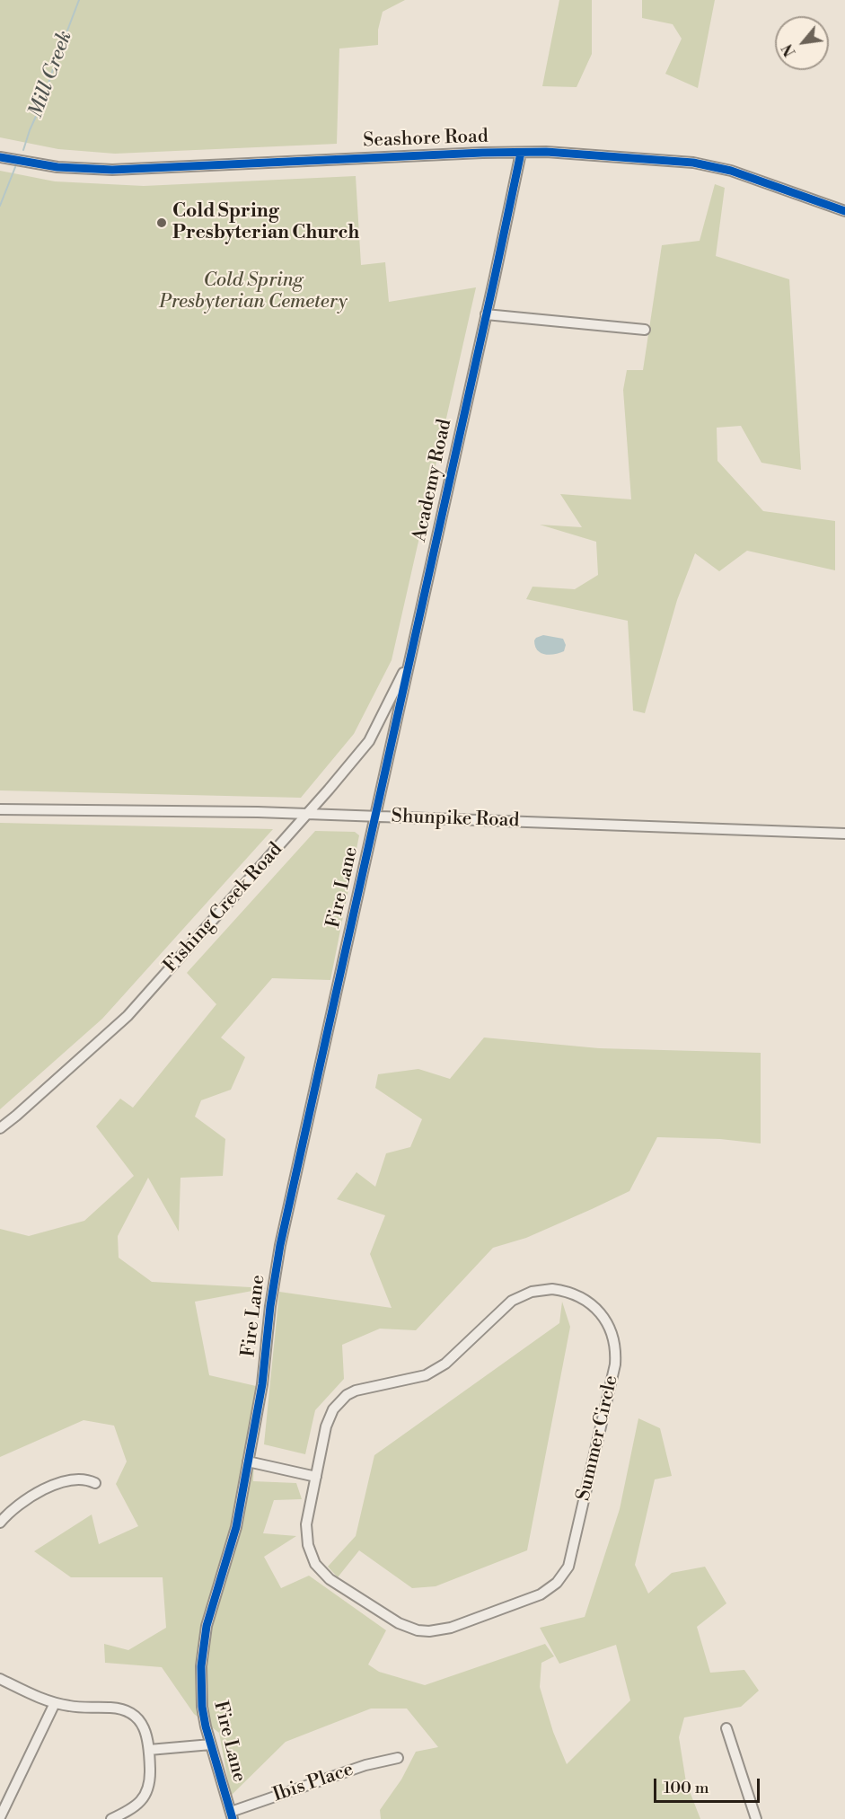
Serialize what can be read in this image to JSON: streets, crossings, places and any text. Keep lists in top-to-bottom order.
{
  "streets": {
    "street": [
      "Seashore Road",
      "Academy Road",
      "Shunpike Road",
      "Fire Lane",
      "Fishing Creek Road",
      "Summer Circle",
      "Ibis Place"
    ]
  },
  "crossings": [
    ["Seashore Road", "Academy Road"],
    ["Academy Road", "Shunpike Road"],
    ["Academy Road", "Fire Lane"],
    ["Academy Road", "Fishing Creek Road"],
    ["Shunpike Road", "Fire Lane"],
    ["Shunpike Road", "Fishing Creek Road"],
    ["Fire Lane", "Ibis Place"]
  ],
  "water": ["Mill Creek"],
  "parks": ["Cold Spring Presbyterian Cemetery"],
  "places": ["Cold Spring Presbyterian Church"],
  "scale_bar": "100 m",
  "north": "bottom left"
}
